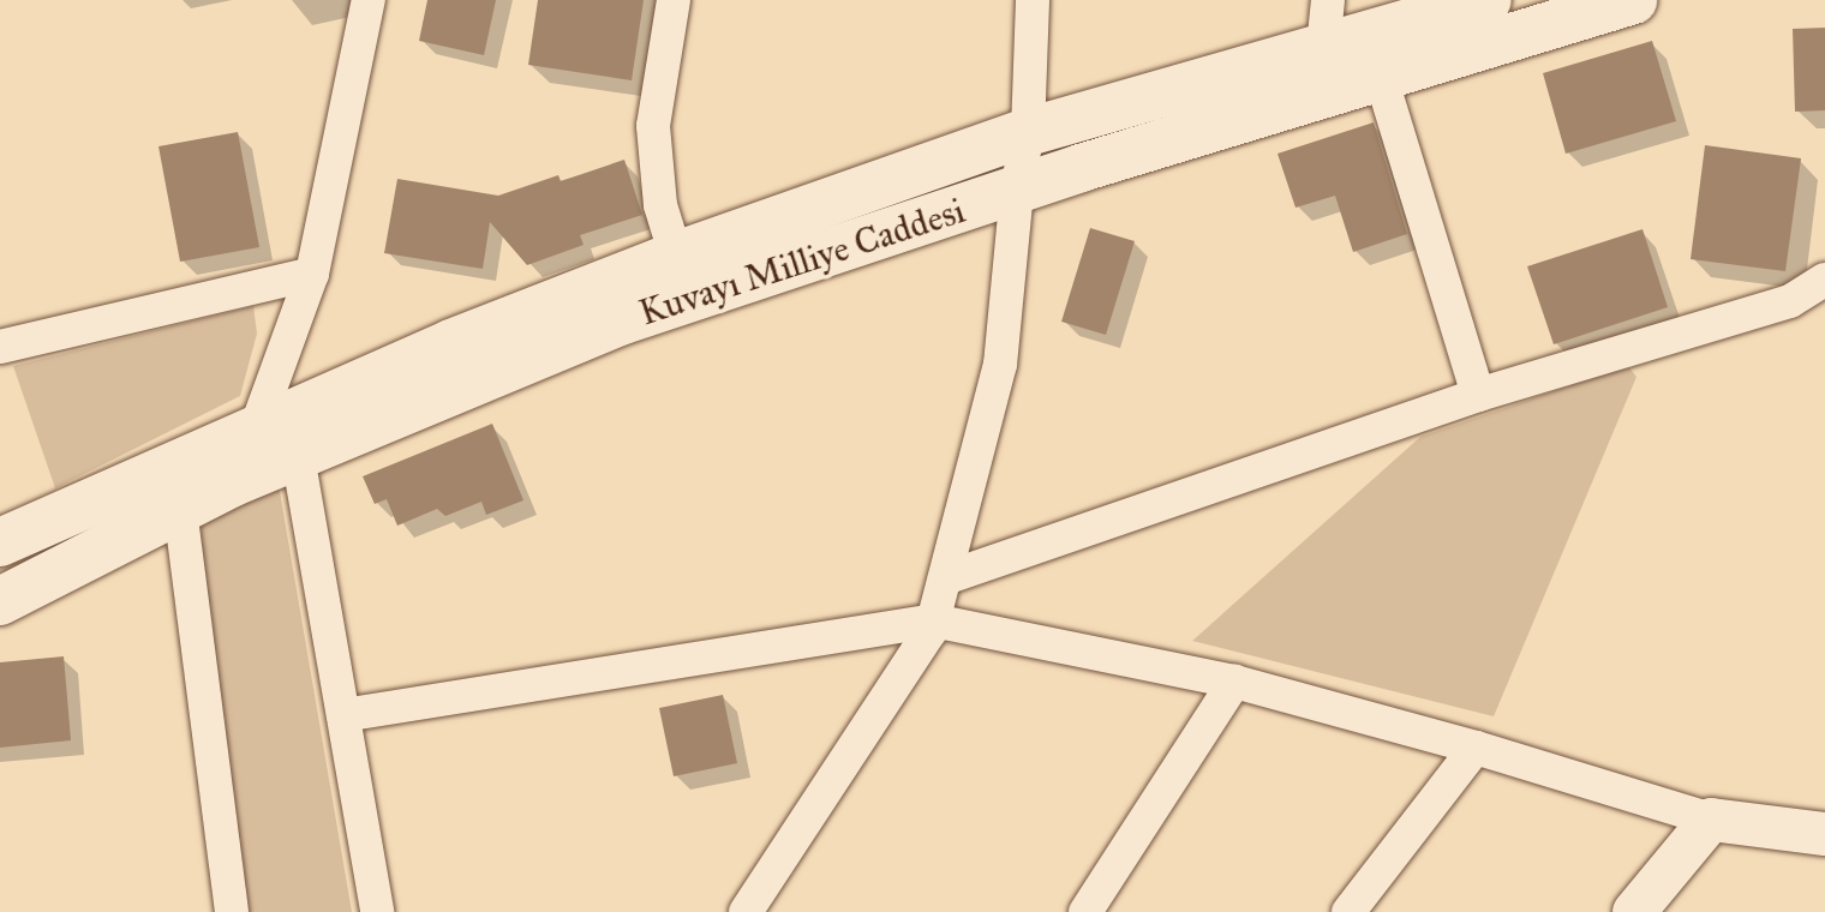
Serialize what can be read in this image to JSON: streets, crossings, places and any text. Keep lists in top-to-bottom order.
{
  "streets": {
    "main road": ["Kuvayı Milliye Caddesi"]
  }
}
